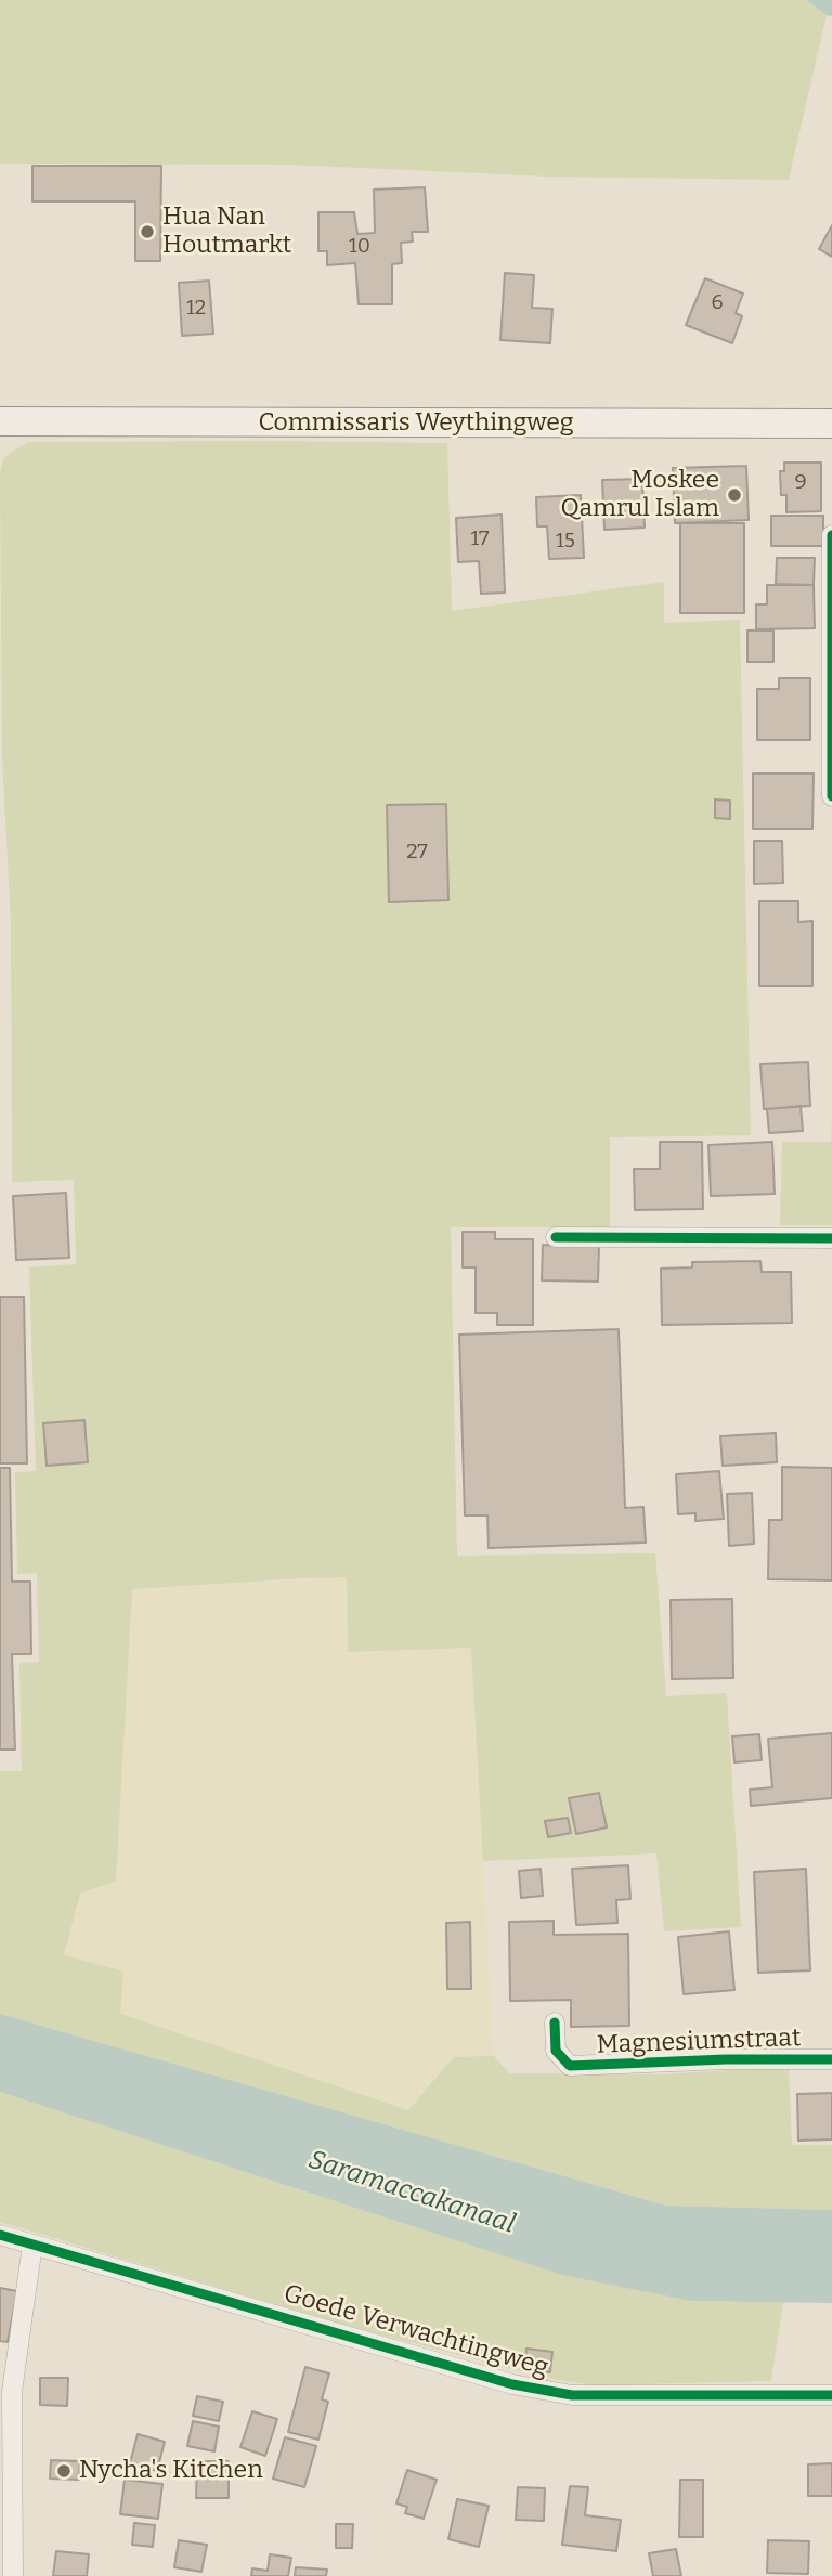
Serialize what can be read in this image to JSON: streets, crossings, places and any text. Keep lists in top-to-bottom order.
{
  "streets": {
    "main road": ["Commissaris Weythingweg"],
    "street": ["Magnesiumstraat", "Goede Verwachtingweg"]
  },
  "water": ["Saramaccakanaal"],
  "places": ["Hua Nan Houtmarkt", "Moskee Qamrul Islam", "Nycha's Kitchen"],
  "house_numbers": [
    "10",
    "6",
    "12",
    "9",
    "17",
    "15",
    "27"
  ]
}
